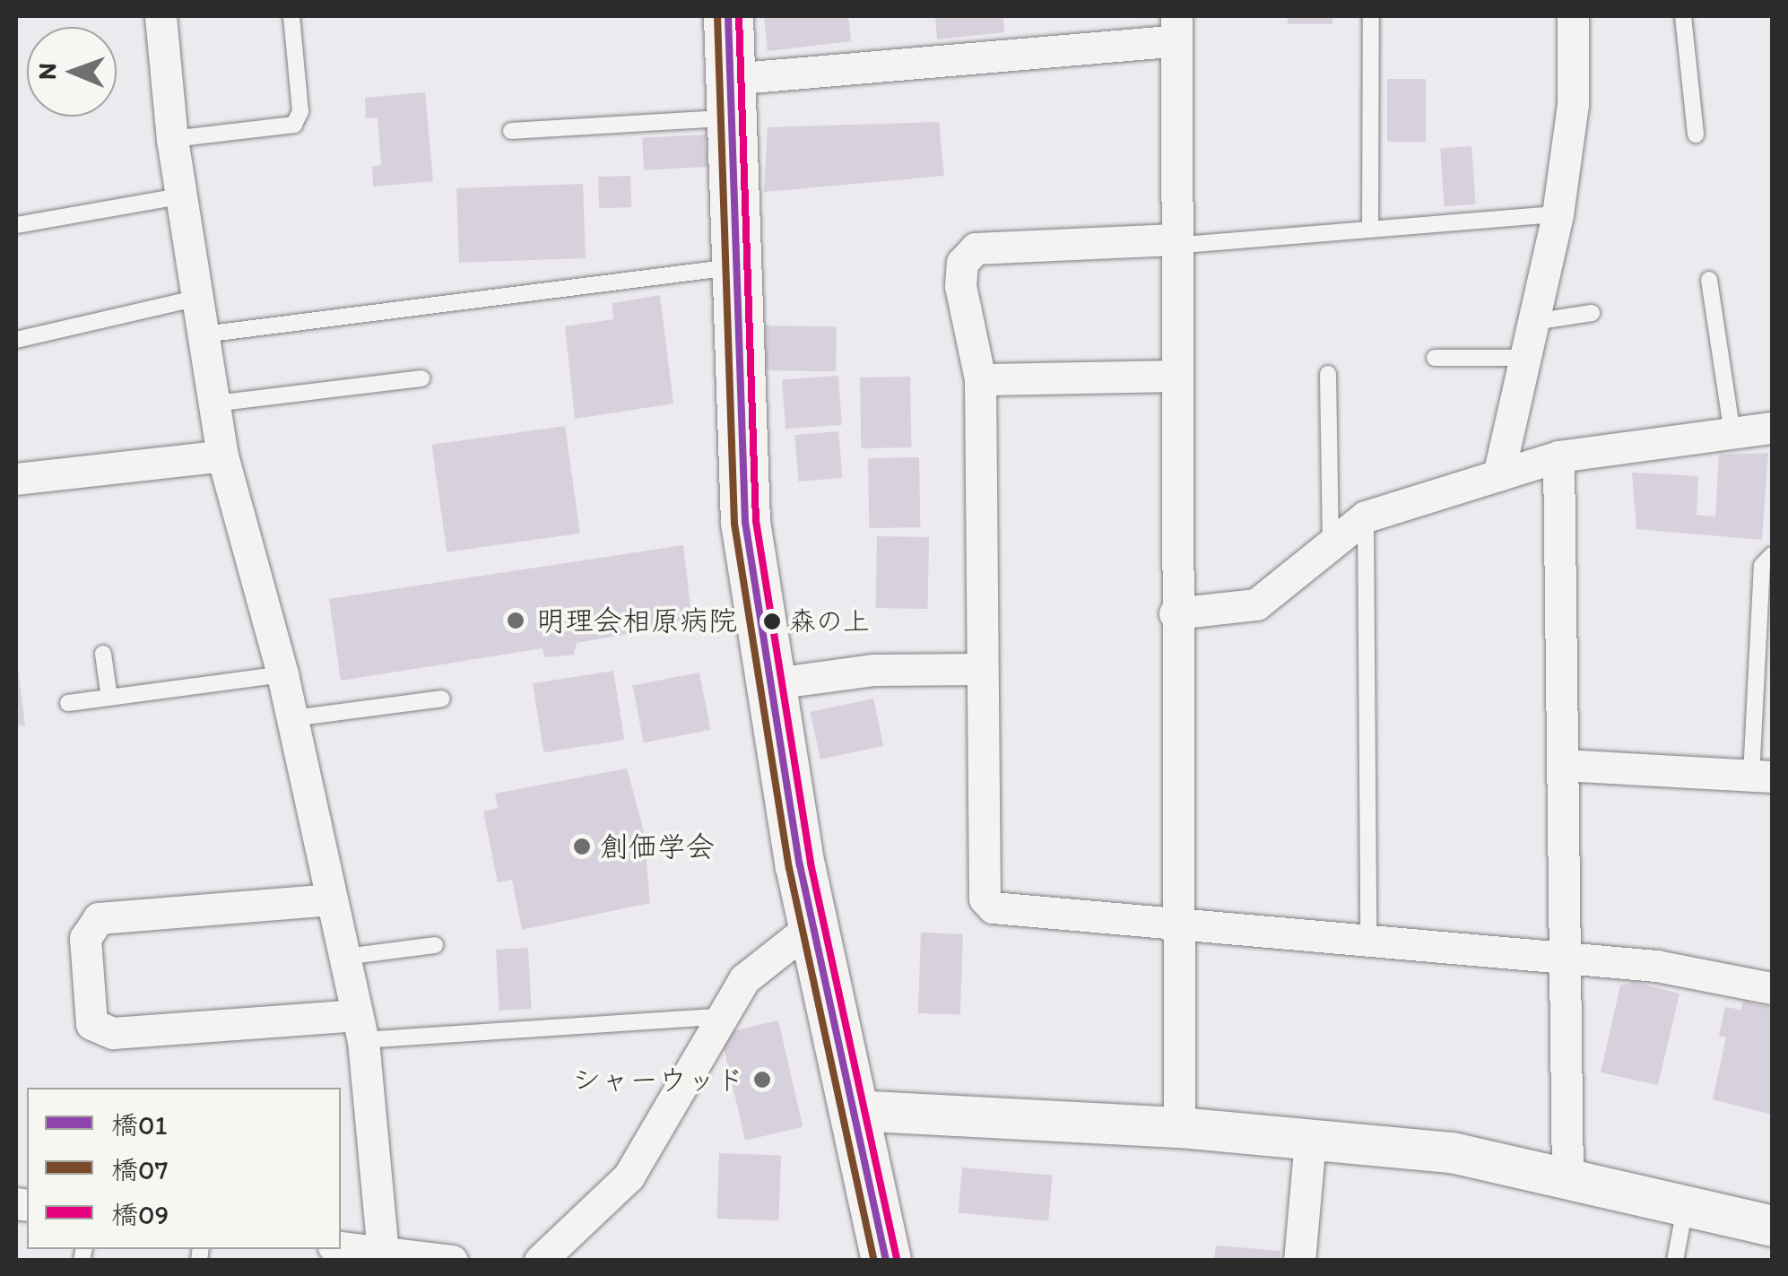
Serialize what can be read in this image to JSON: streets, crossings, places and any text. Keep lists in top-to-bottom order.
{
  "places": [
    "明理会相原病院",
    "森の上",
    "創価学会",
    "シャーウッド"
  ],
  "lines": ["transit line 橋01", "transit line 橋07", "transit line 橋09"],
  "legend": ["橋01", "橋07", "橋09"],
  "north": "left"
}
